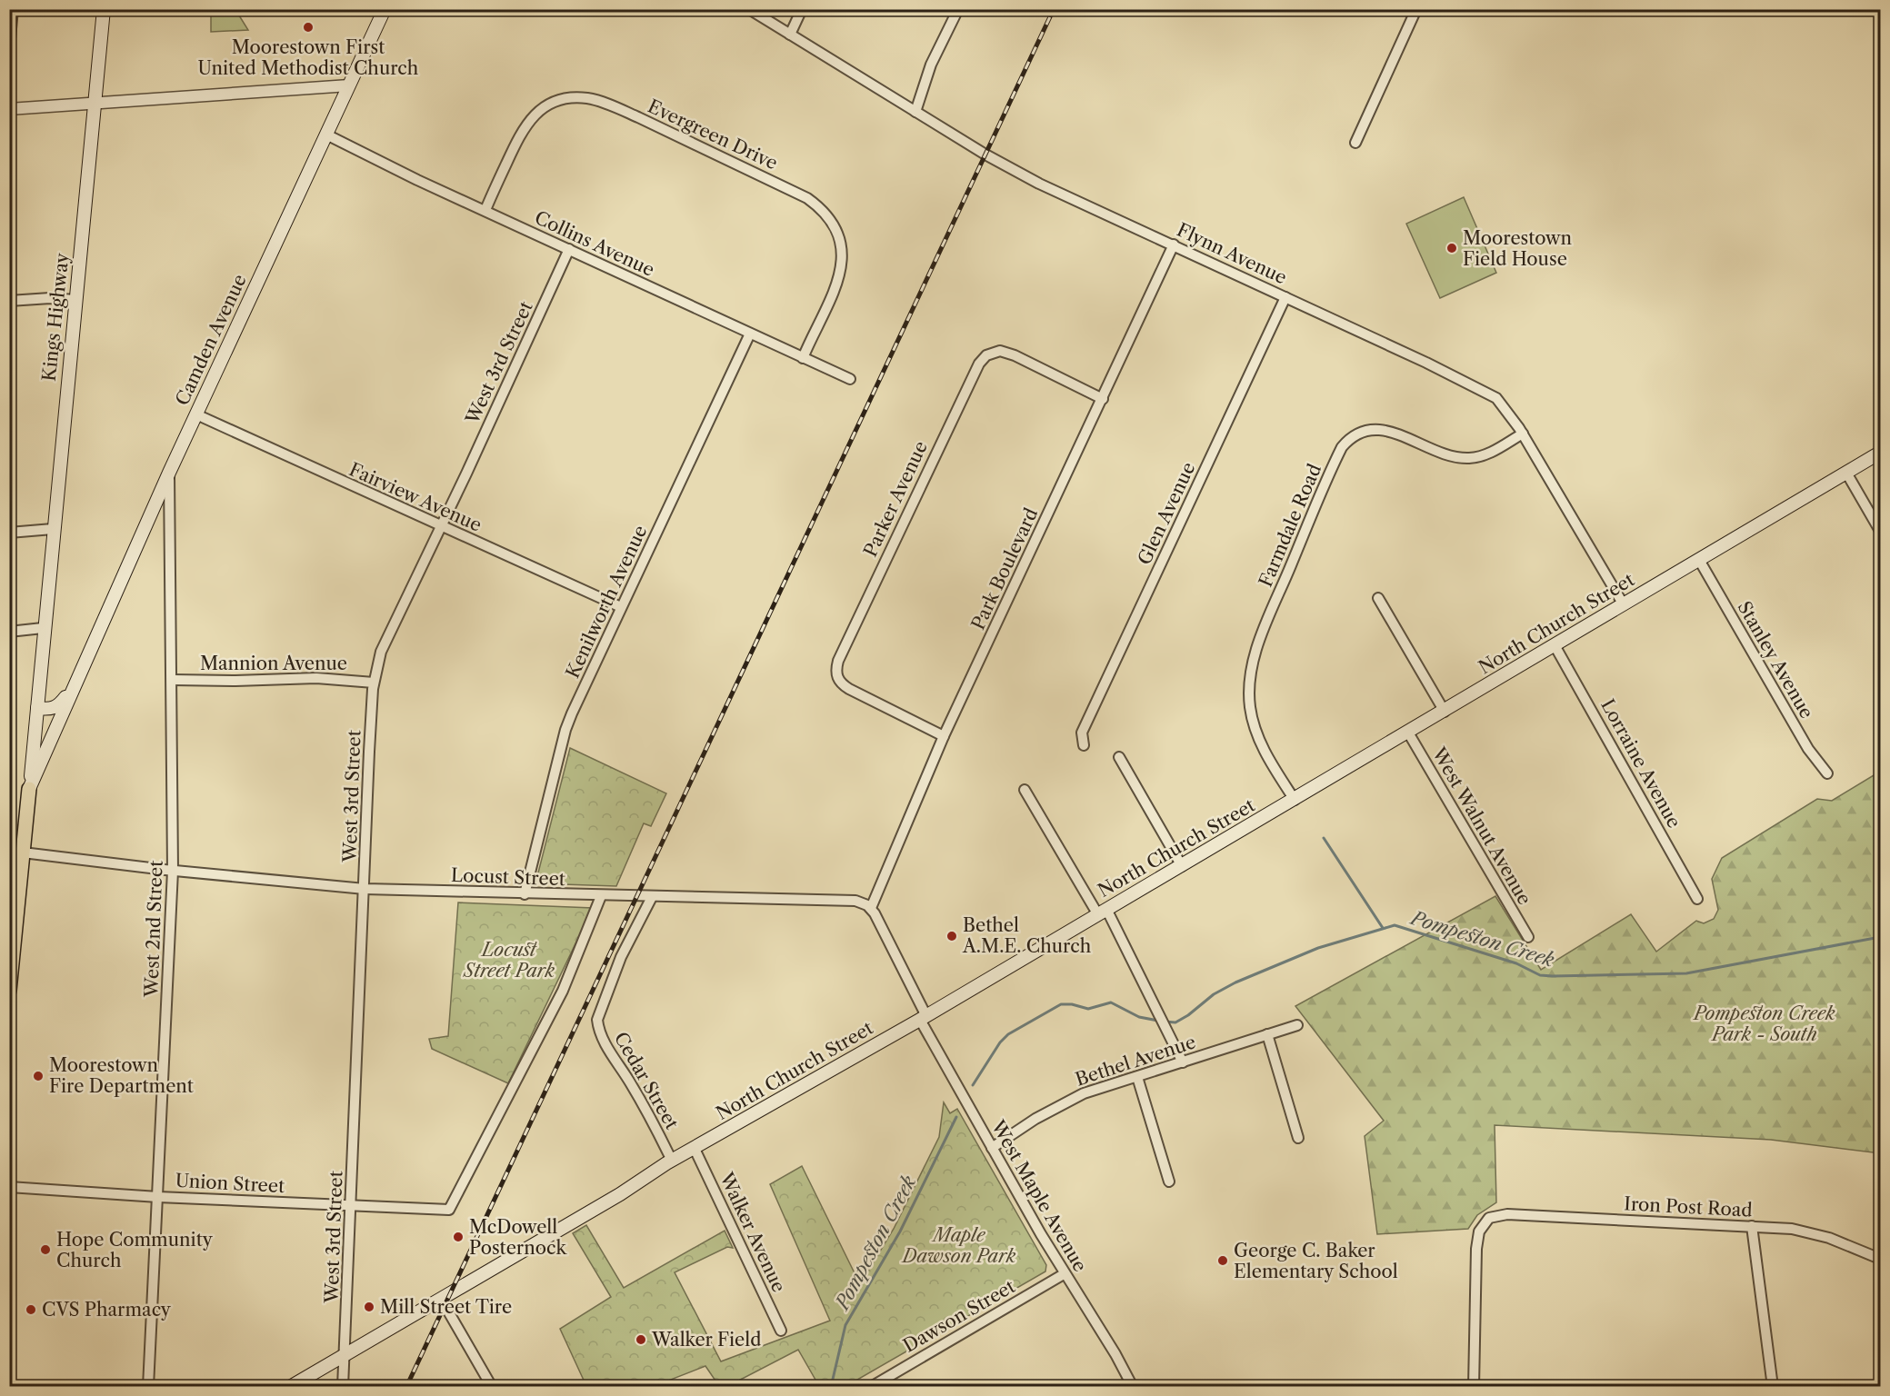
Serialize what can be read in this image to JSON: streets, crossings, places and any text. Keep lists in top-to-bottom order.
{
  "streets": {
    "main road": ["Kings Highway", "Camden Avenue", "North Church Street"],
    "street": [
      "Evergreen Drive",
      "Collins Avenue",
      "Flynn Avenue",
      "West 3rd Street",
      "Fairview Avenue",
      "Parker Avenue",
      "Glen Avenue",
      "Farmdale Road",
      "Park Boulevard",
      "Kenilworth Avenue",
      "Stanley Avenue",
      "Mannion Avenue",
      "Lorraine Avenue",
      "West Walnut Avenue",
      "Locust Street",
      "West 2nd Street",
      "Bethel Avenue",
      "Cedar Street",
      "Union Street",
      "West Maple Avenue",
      "Iron Post Road",
      "Walker Avenue",
      "Dawson Street"
    ]
  },
  "crossings": [
    ["Evergreen Drive", "Collins Avenue"],
    ["Collins Avenue", "Camden Avenue"],
    ["Collins Avenue", "West 3rd Street"],
    ["Collins Avenue", "Kenilworth Avenue"],
    ["Flynn Avenue", "Glen Avenue"],
    ["Flynn Avenue", "Farmdale Road"],
    ["Flynn Avenue", "Park Boulevard"],
    ["Flynn Avenue", "North Church Street"],
    ["Kings Highway", "Camden Avenue"],
    ["Camden Avenue", "Fairview Avenue"],
    ["Camden Avenue", "West 2nd Street"],
    ["West 3rd Street", "Fairview Avenue"],
    ["West 3rd Street", "North Church Street"],
    ["West 3rd Street", "Mannion Avenue"],
    ["West 3rd Street", "Locust Street"],
    ["West 3rd Street", "Union Street"],
    ["Fairview Avenue", "Kenilworth Avenue"],
    ["Parker Avenue", "Park Boulevard"],
    ["Farmdale Road", "North Church Street"],
    ["Park Boulevard", "Locust Street"],
    ["Kenilworth Avenue", "Locust Street"],
    ["North Church Street", "Stanley Avenue"],
    ["North Church Street", "Lorraine Avenue"],
    ["North Church Street", "West Walnut Avenue"],
    ["North Church Street", "Cedar Street"],
    ["North Church Street", "West Maple Avenue"],
    ["North Church Street", "Walker Avenue"],
    ["Mannion Avenue", "West 2nd Street"],
    ["Locust Street", "West 2nd Street"],
    ["Locust Street", "Cedar Street"],
    ["Locust Street", "Union Street"],
    ["West 2nd Street", "Union Street"],
    ["Bethel Avenue", "West Maple Avenue"],
    ["West Maple Avenue", "Dawson Street"]
  ],
  "water": ["Pompeston Creek"],
  "parks": ["Locust Street Park", "Pompeston Creek Park - South", "Maple Dawson Park"],
  "places": [
    "Moorestown First United Methodist Church",
    "Moorestown Field House",
    "Bethel A.M.E. Church",
    "Moorestown Fire Department",
    "McDowell Posternock",
    "Hope Community Church",
    "George C. Baker Elementary School",
    "Mill Street Tire",
    "CVS Pharmacy",
    "Walker Field"
  ]
}
